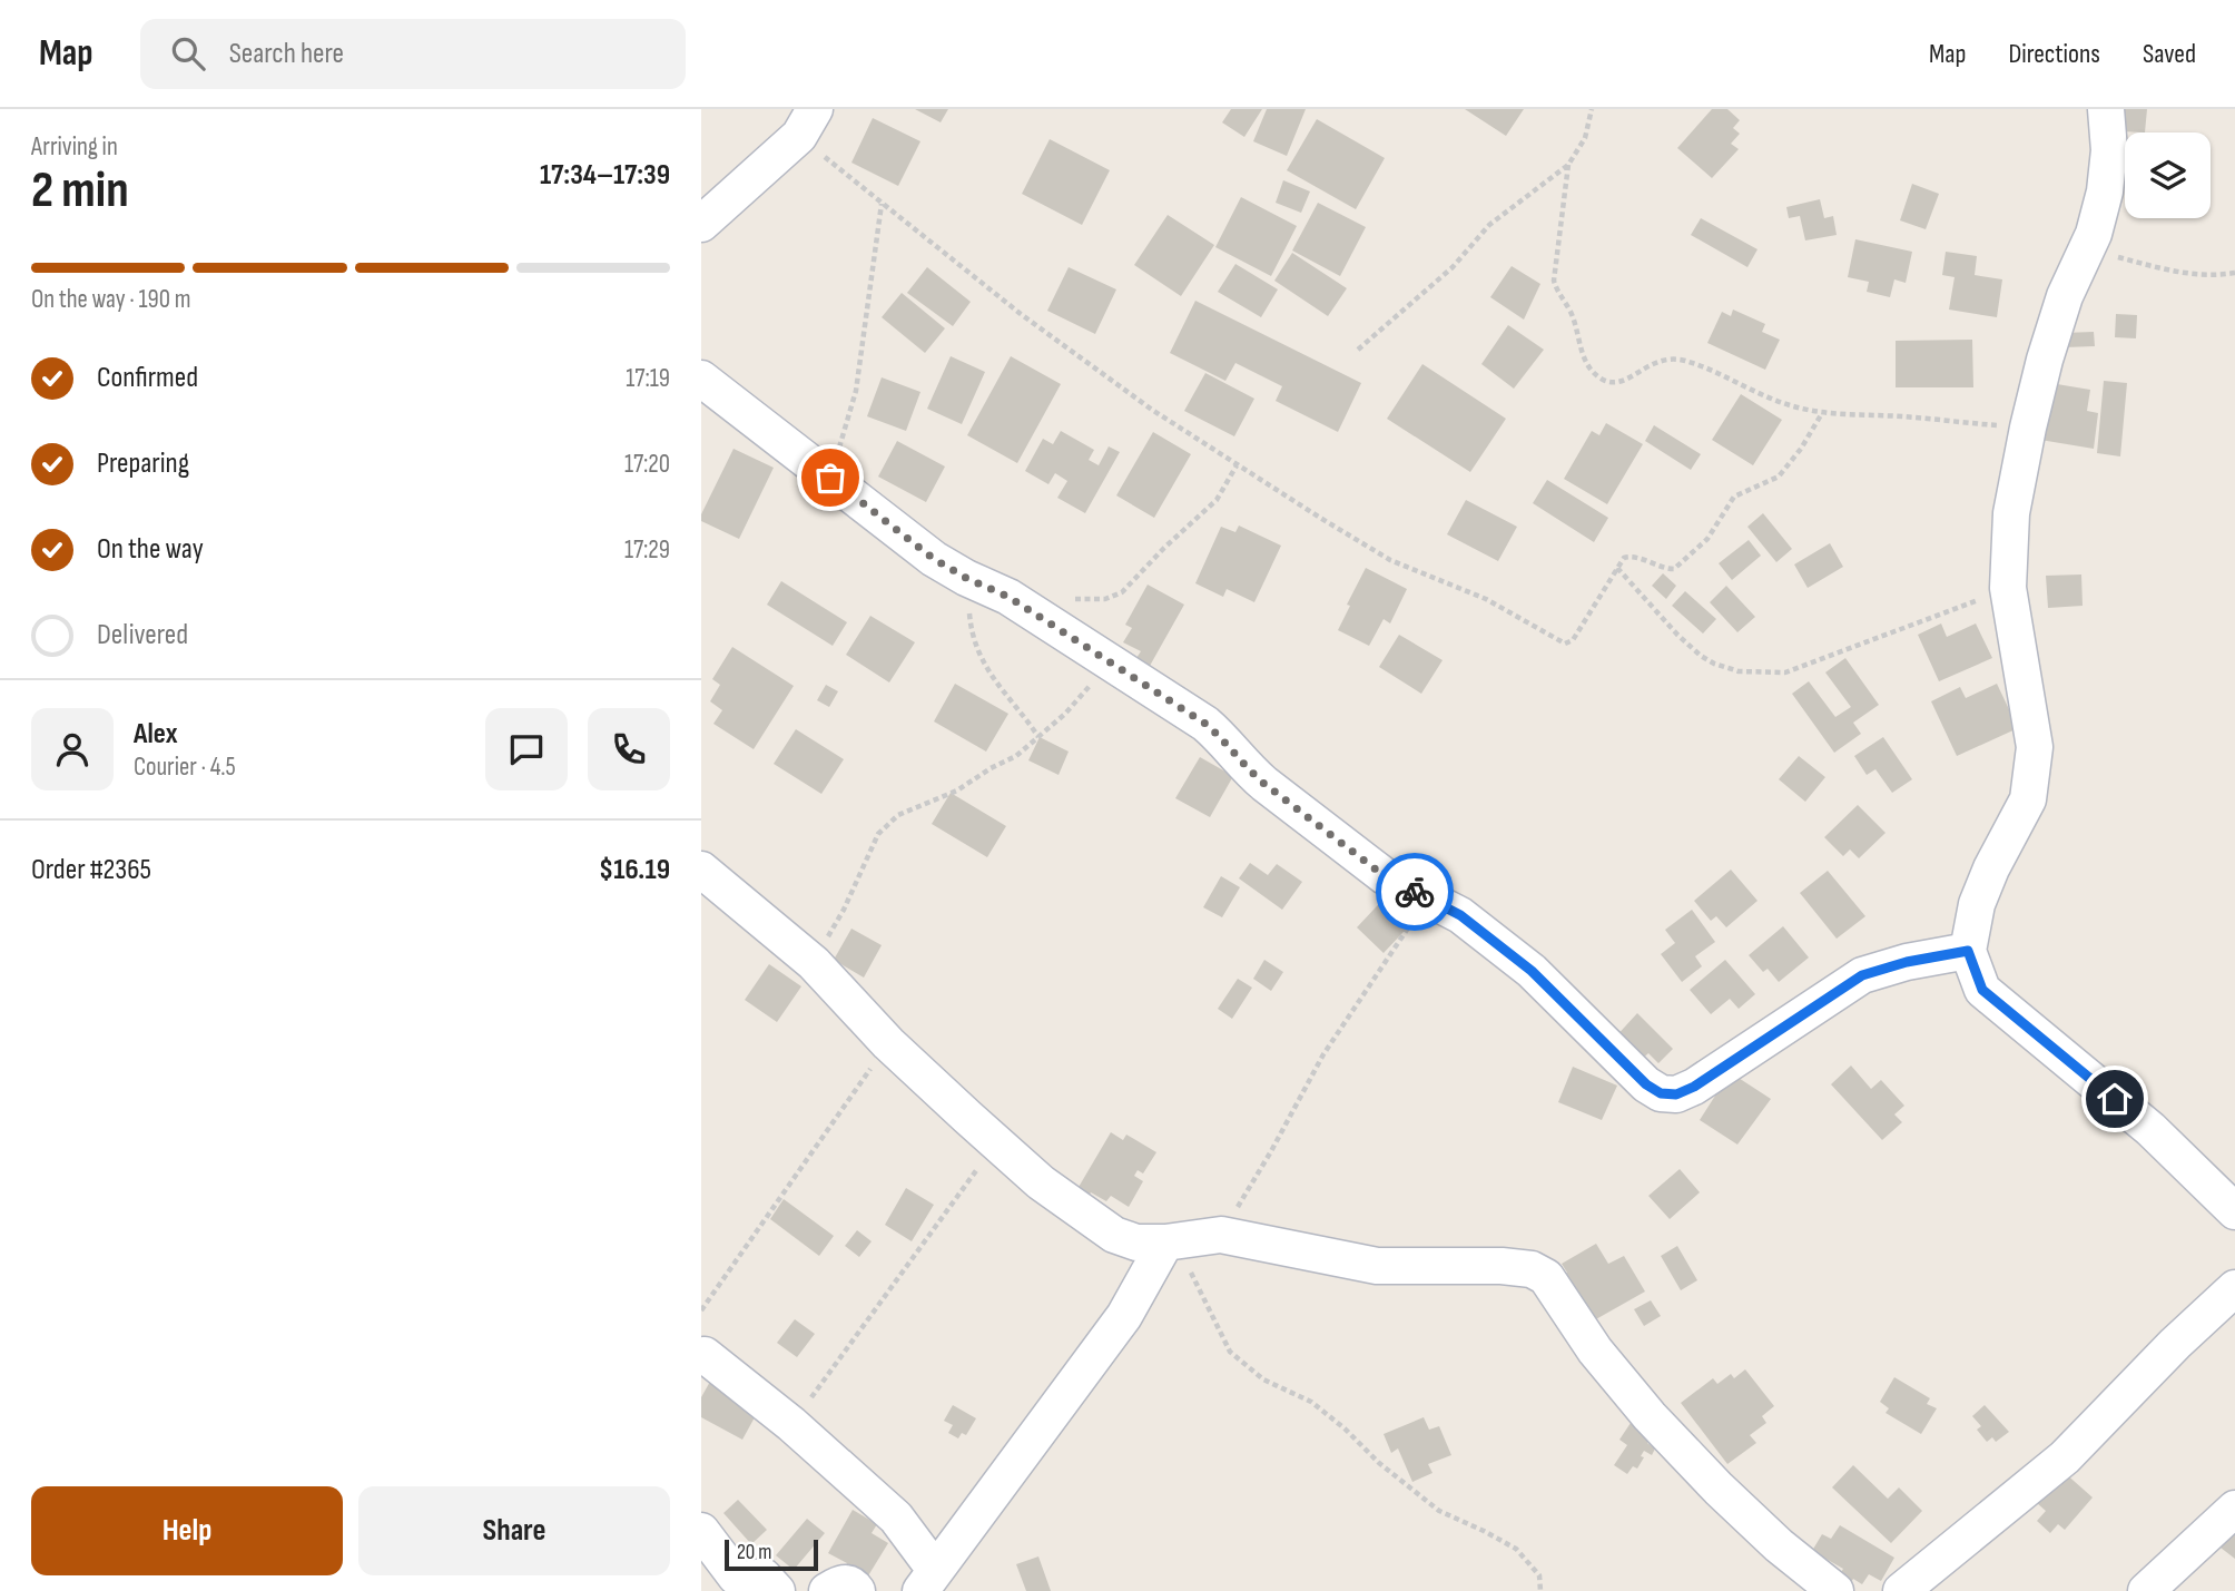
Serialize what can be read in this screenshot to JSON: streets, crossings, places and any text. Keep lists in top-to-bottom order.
{
  "scale_bar": "20 m",
  "page": {
    "header": "Map",
    "search": "Search here",
    "nav": ["Map", "Directions", "Saved"],
    "heading": ["2 min", "Arriving in", "17:34–17:39"],
    "panel": [
      "Alex",
      "Courier · 4.5",
      "Order #2365",
      "$16.19"
    ],
    "bar": "On the way · 190 m",
    "list": [
      ["Confirmed", "17:19"],
      ["Preparing", "17:20"],
      ["On the way", "17:29"],
      "Delivered"
    ],
    "buttons": ["Help", "Share"],
    "scale": "20 m"
  }
}
